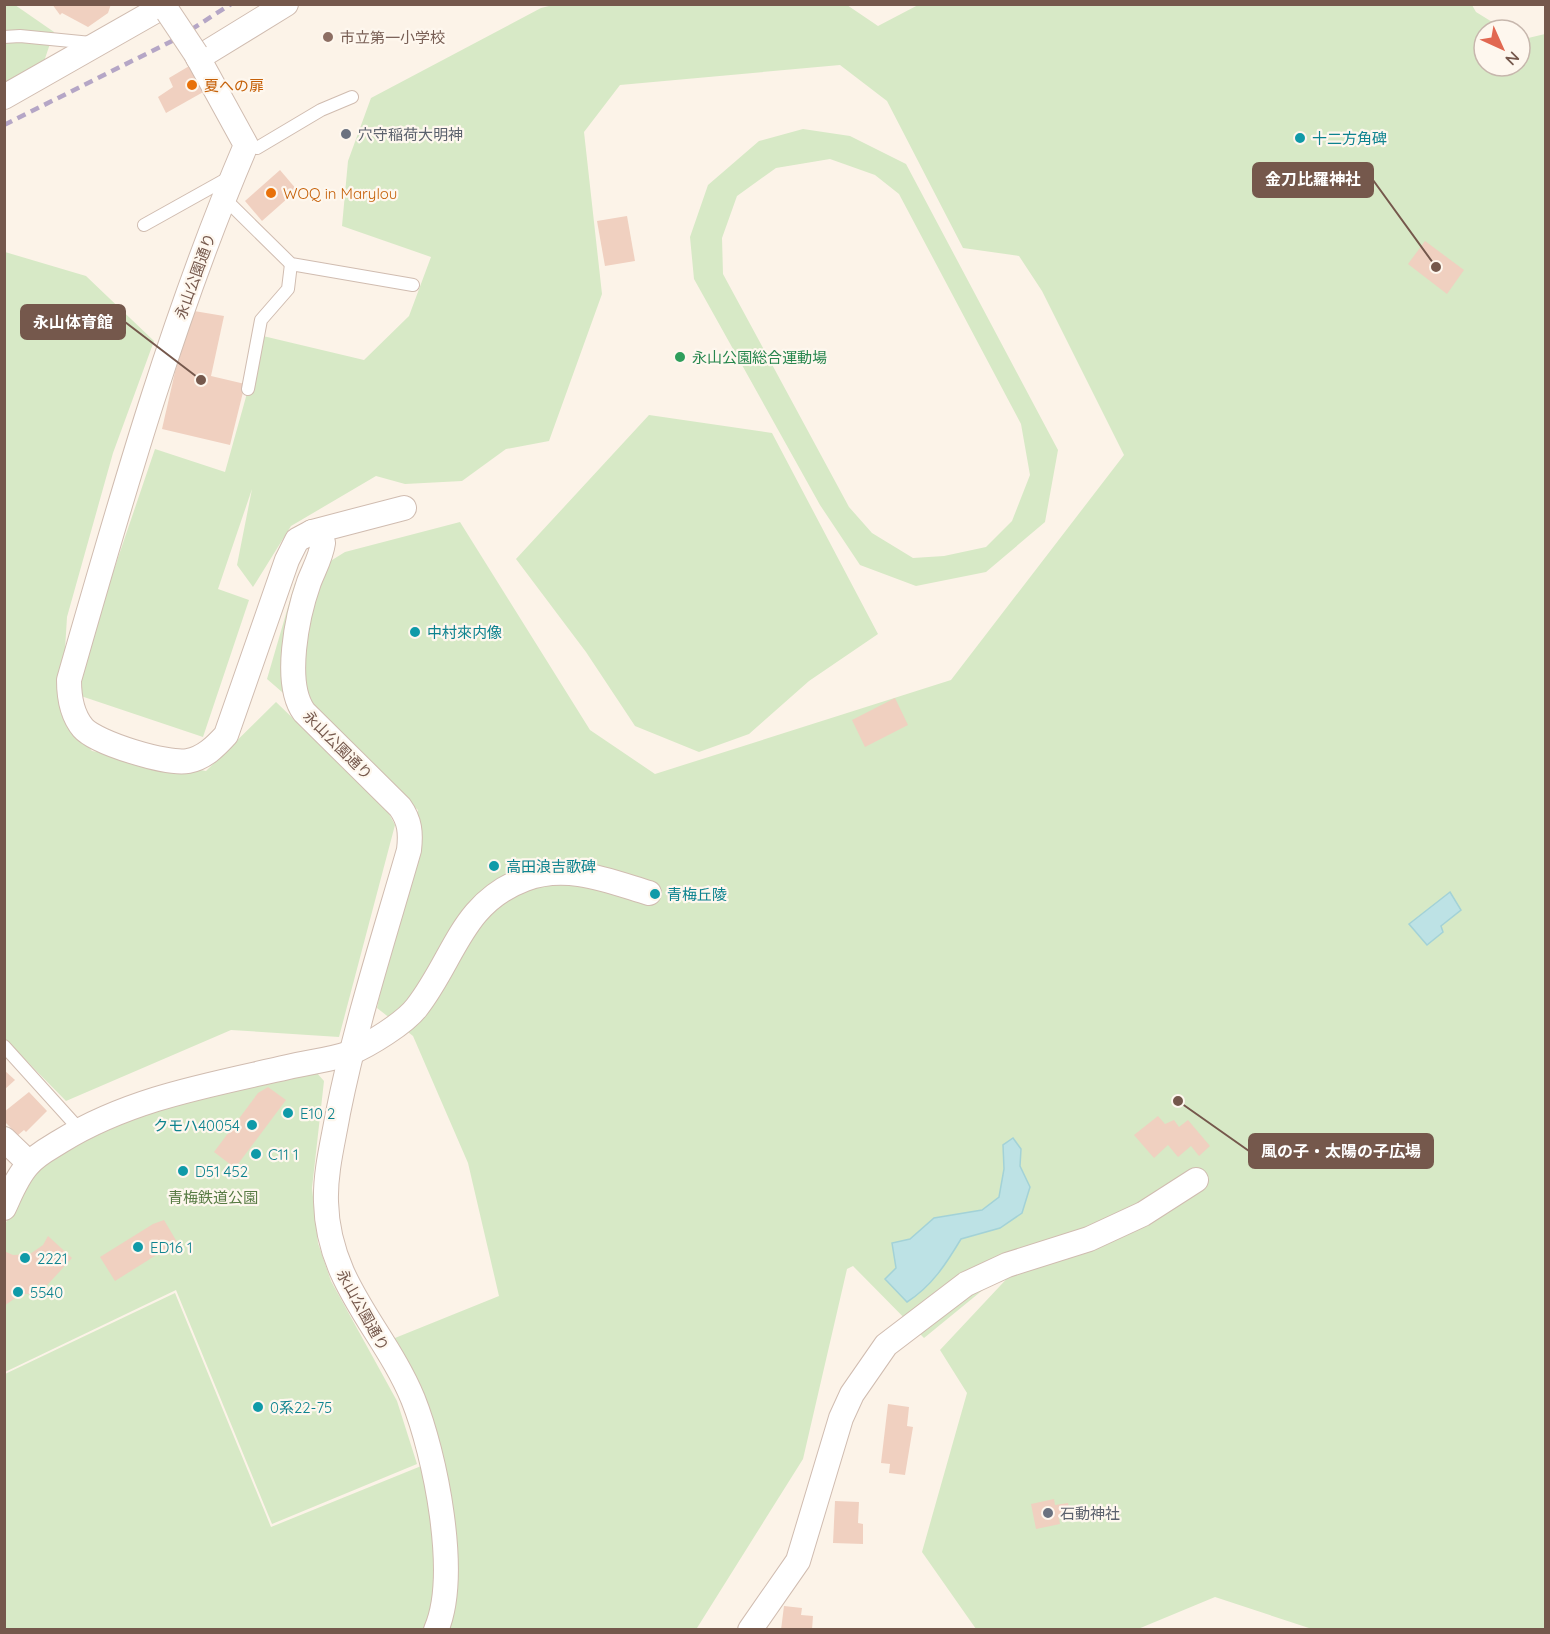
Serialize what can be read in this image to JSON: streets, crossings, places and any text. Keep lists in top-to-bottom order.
{
  "streets": {
    "street": ["永山公園通り"]
  },
  "parks": ["青梅鉄道公園"],
  "places": [
    "市立第一小学校",
    "夏への扉",
    "穴守稲荷大明神",
    "十二方角碑",
    "WOQ in Marylou",
    "金刀比羅神社",
    "永山公園総合運動場",
    "永山体育館",
    "中村來内像",
    "高田浪吉歌碑",
    "青梅丘陵",
    "風の子・太陽の子広場",
    "E10 2",
    "クモハ40054",
    "C11 1",
    "D51 452",
    "ED16 1",
    "2221",
    "5540",
    "0系22-75",
    "石動神社"
  ],
  "north": "bottom right"
}
